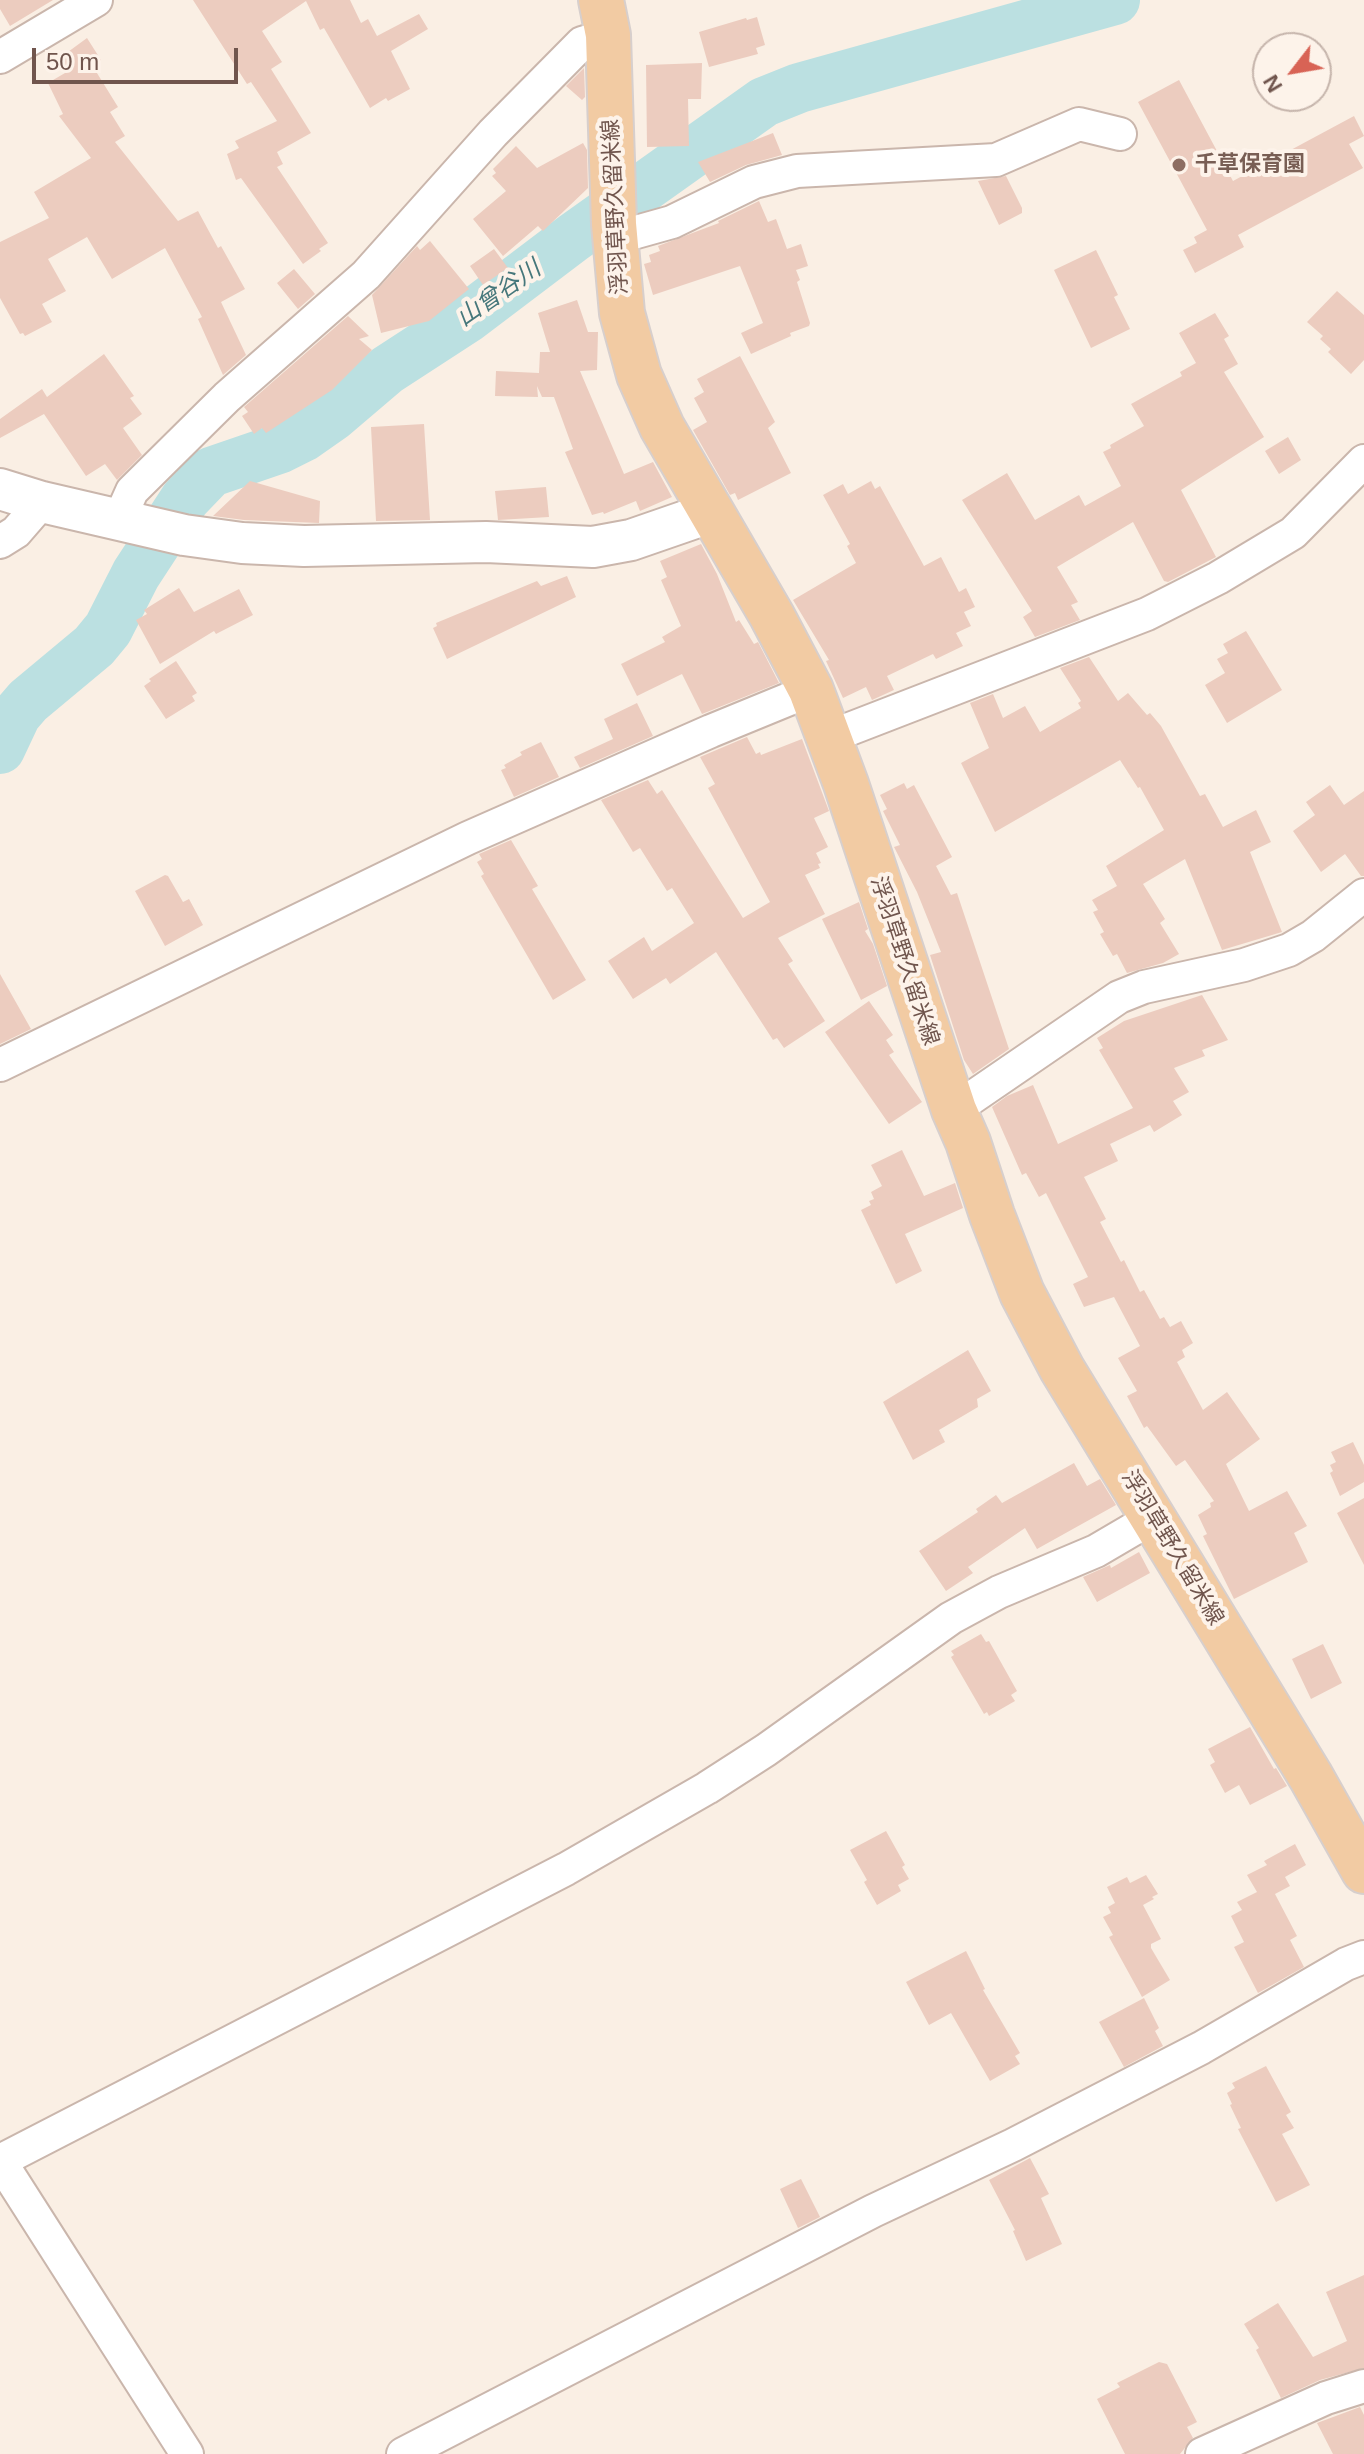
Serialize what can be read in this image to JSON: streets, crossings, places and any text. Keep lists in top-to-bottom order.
{
  "streets": {
    "main road": ["浮羽草野久留米線"]
  },
  "water": ["山曾谷川"],
  "places": ["千草保育園"],
  "scale_bar": "50 m",
  "north": "bottom left"
}
